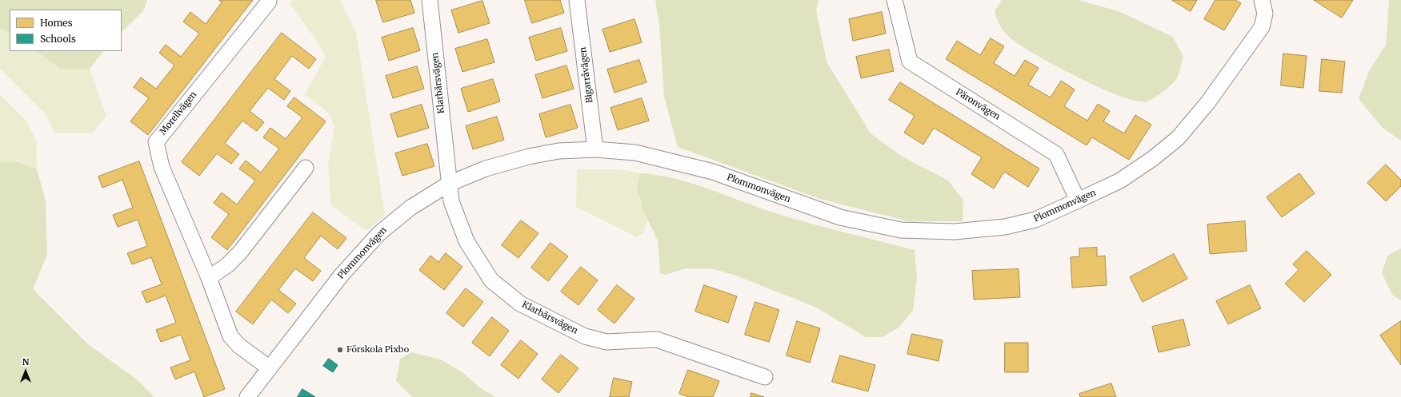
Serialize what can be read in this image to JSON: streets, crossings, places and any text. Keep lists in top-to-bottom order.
{
  "streets": {
    "street": [
      "Bigarråvägen",
      "Klarbärsvägen",
      "Päronvägen",
      "Morellvägen",
      "Plommonvägen"
    ]
  },
  "crossings": [
    ["Bigarråvägen", "Plommonvägen"],
    ["Klarbärsvägen", "Plommonvägen"],
    ["Päronvägen", "Plommonvägen"],
    ["Morellvägen", "Plommonvägen"]
  ],
  "places": ["Förskola Pixbo"],
  "legend": ["Homes", "Schools"],
  "north": "top"
}
